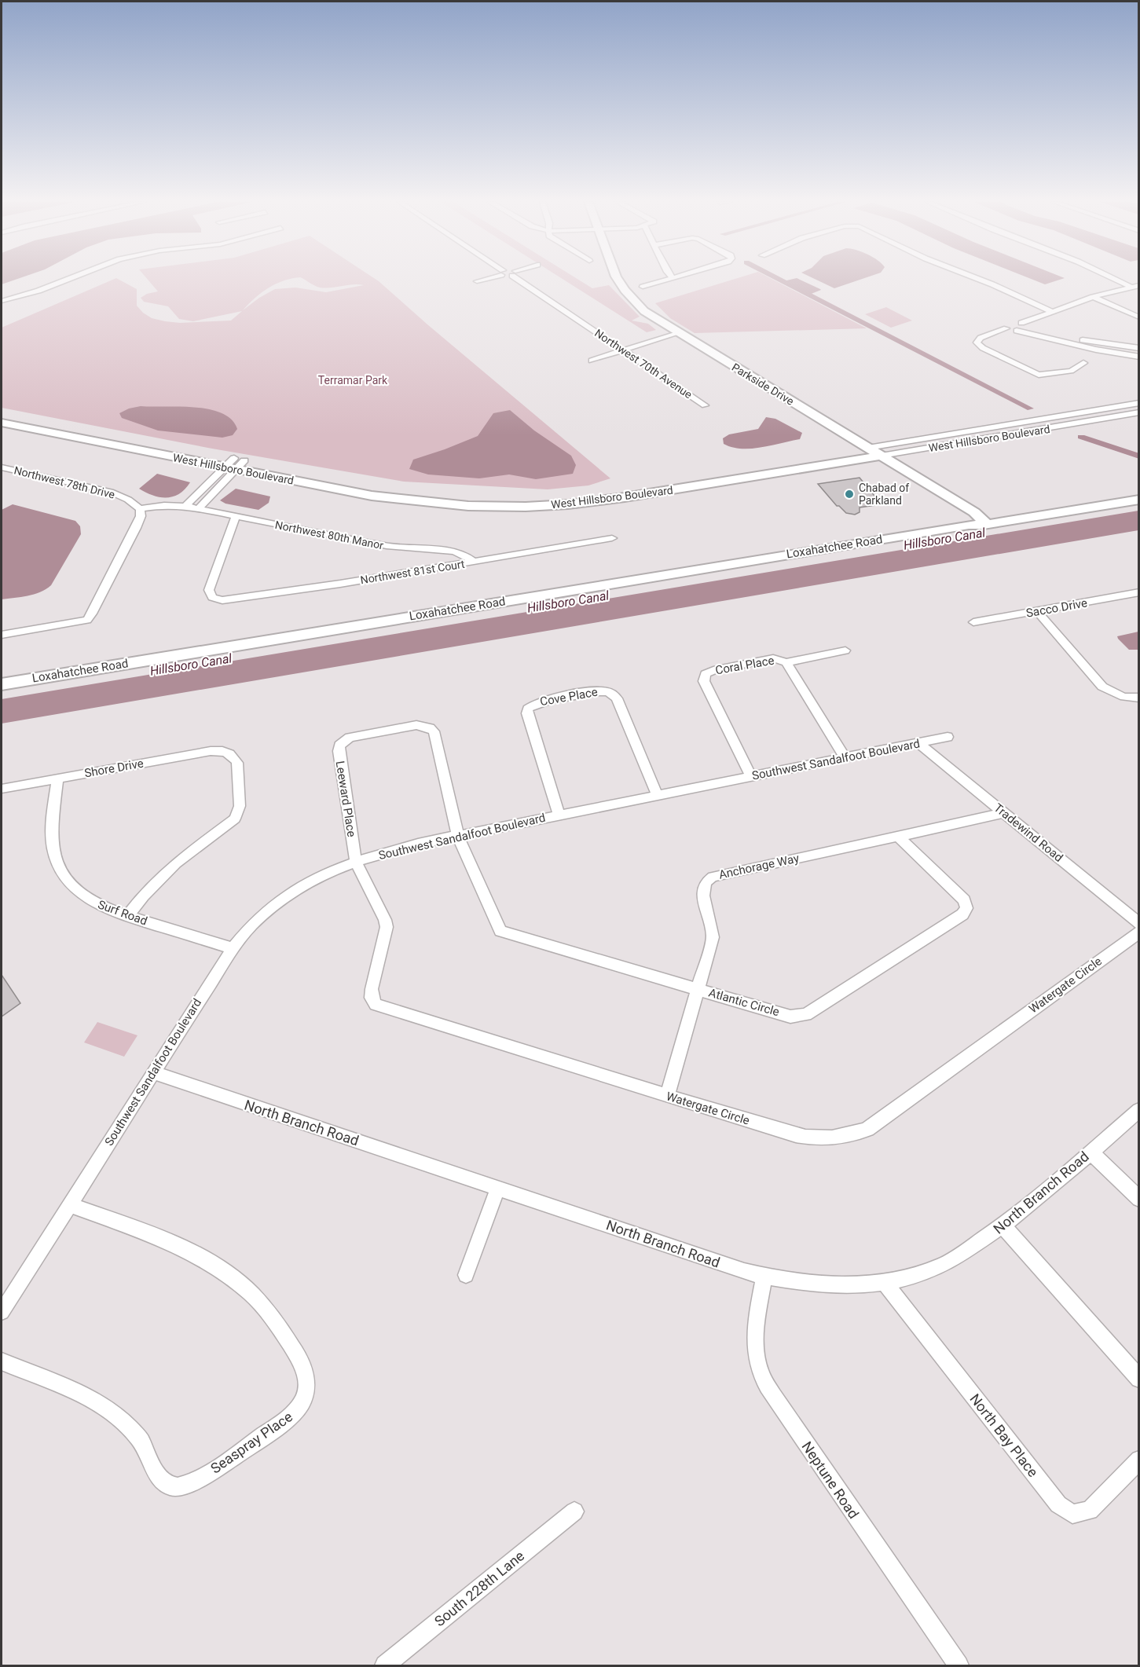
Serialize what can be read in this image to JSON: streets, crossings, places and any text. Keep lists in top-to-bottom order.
{
  "streets": {
    "street": [
      "Northwest 70th Avenue",
      "Parkside Drive",
      "West Hillsboro Boulevard",
      "Northwest 78th Drive",
      "Northwest 80th Manor",
      "Loxahatchee Road",
      "Northwest 81st Court",
      "Sacco Drive",
      "Coral Place",
      "Cove Place",
      "Southwest Sandalfoot Boulevard",
      "Shore Drive",
      "Leeward Place",
      "Tradewind Road",
      "Anchorage Way",
      "Surf Road",
      "Watergate Circle",
      "Atlantic Circle",
      "North Branch Road",
      "North Bay Place",
      "Seaspray Place",
      "Neptune Road",
      "South 228th Lane"
    ]
  },
  "crossings": [
    ["Parkside Drive", "West Hillsboro Boulevard"],
    ["Parkside Drive", "Loxahatchee Road"],
    ["Northwest 80th Manor", "Northwest 81st Court"],
    ["Coral Place", "Southwest Sandalfoot Boulevard"],
    ["Cove Place", "Southwest Sandalfoot Boulevard"],
    ["Southwest Sandalfoot Boulevard", "Leeward Place"],
    ["Southwest Sandalfoot Boulevard", "Tradewind Road"],
    ["Southwest Sandalfoot Boulevard", "Surf Road"],
    ["Southwest Sandalfoot Boulevard", "Watergate Circle"],
    ["Southwest Sandalfoot Boulevard", "Atlantic Circle"],
    ["Southwest Sandalfoot Boulevard", "North Branch Road"],
    ["Southwest Sandalfoot Boulevard", "Seaspray Place"],
    ["Shore Drive", "Surf Road"],
    ["Leeward Place", "Watergate Circle"],
    ["Leeward Place", "Atlantic Circle"],
    ["Tradewind Road", "Anchorage Way"],
    ["Anchorage Way", "Watergate Circle"],
    ["Anchorage Way", "Atlantic Circle"],
    ["North Branch Road", "North Bay Place"],
    ["North Branch Road", "Neptune Road"]
  ],
  "water": ["Hillsboro Canal"],
  "parks": ["Terramar Park"],
  "places": ["Chabad of Parkland"]
}
